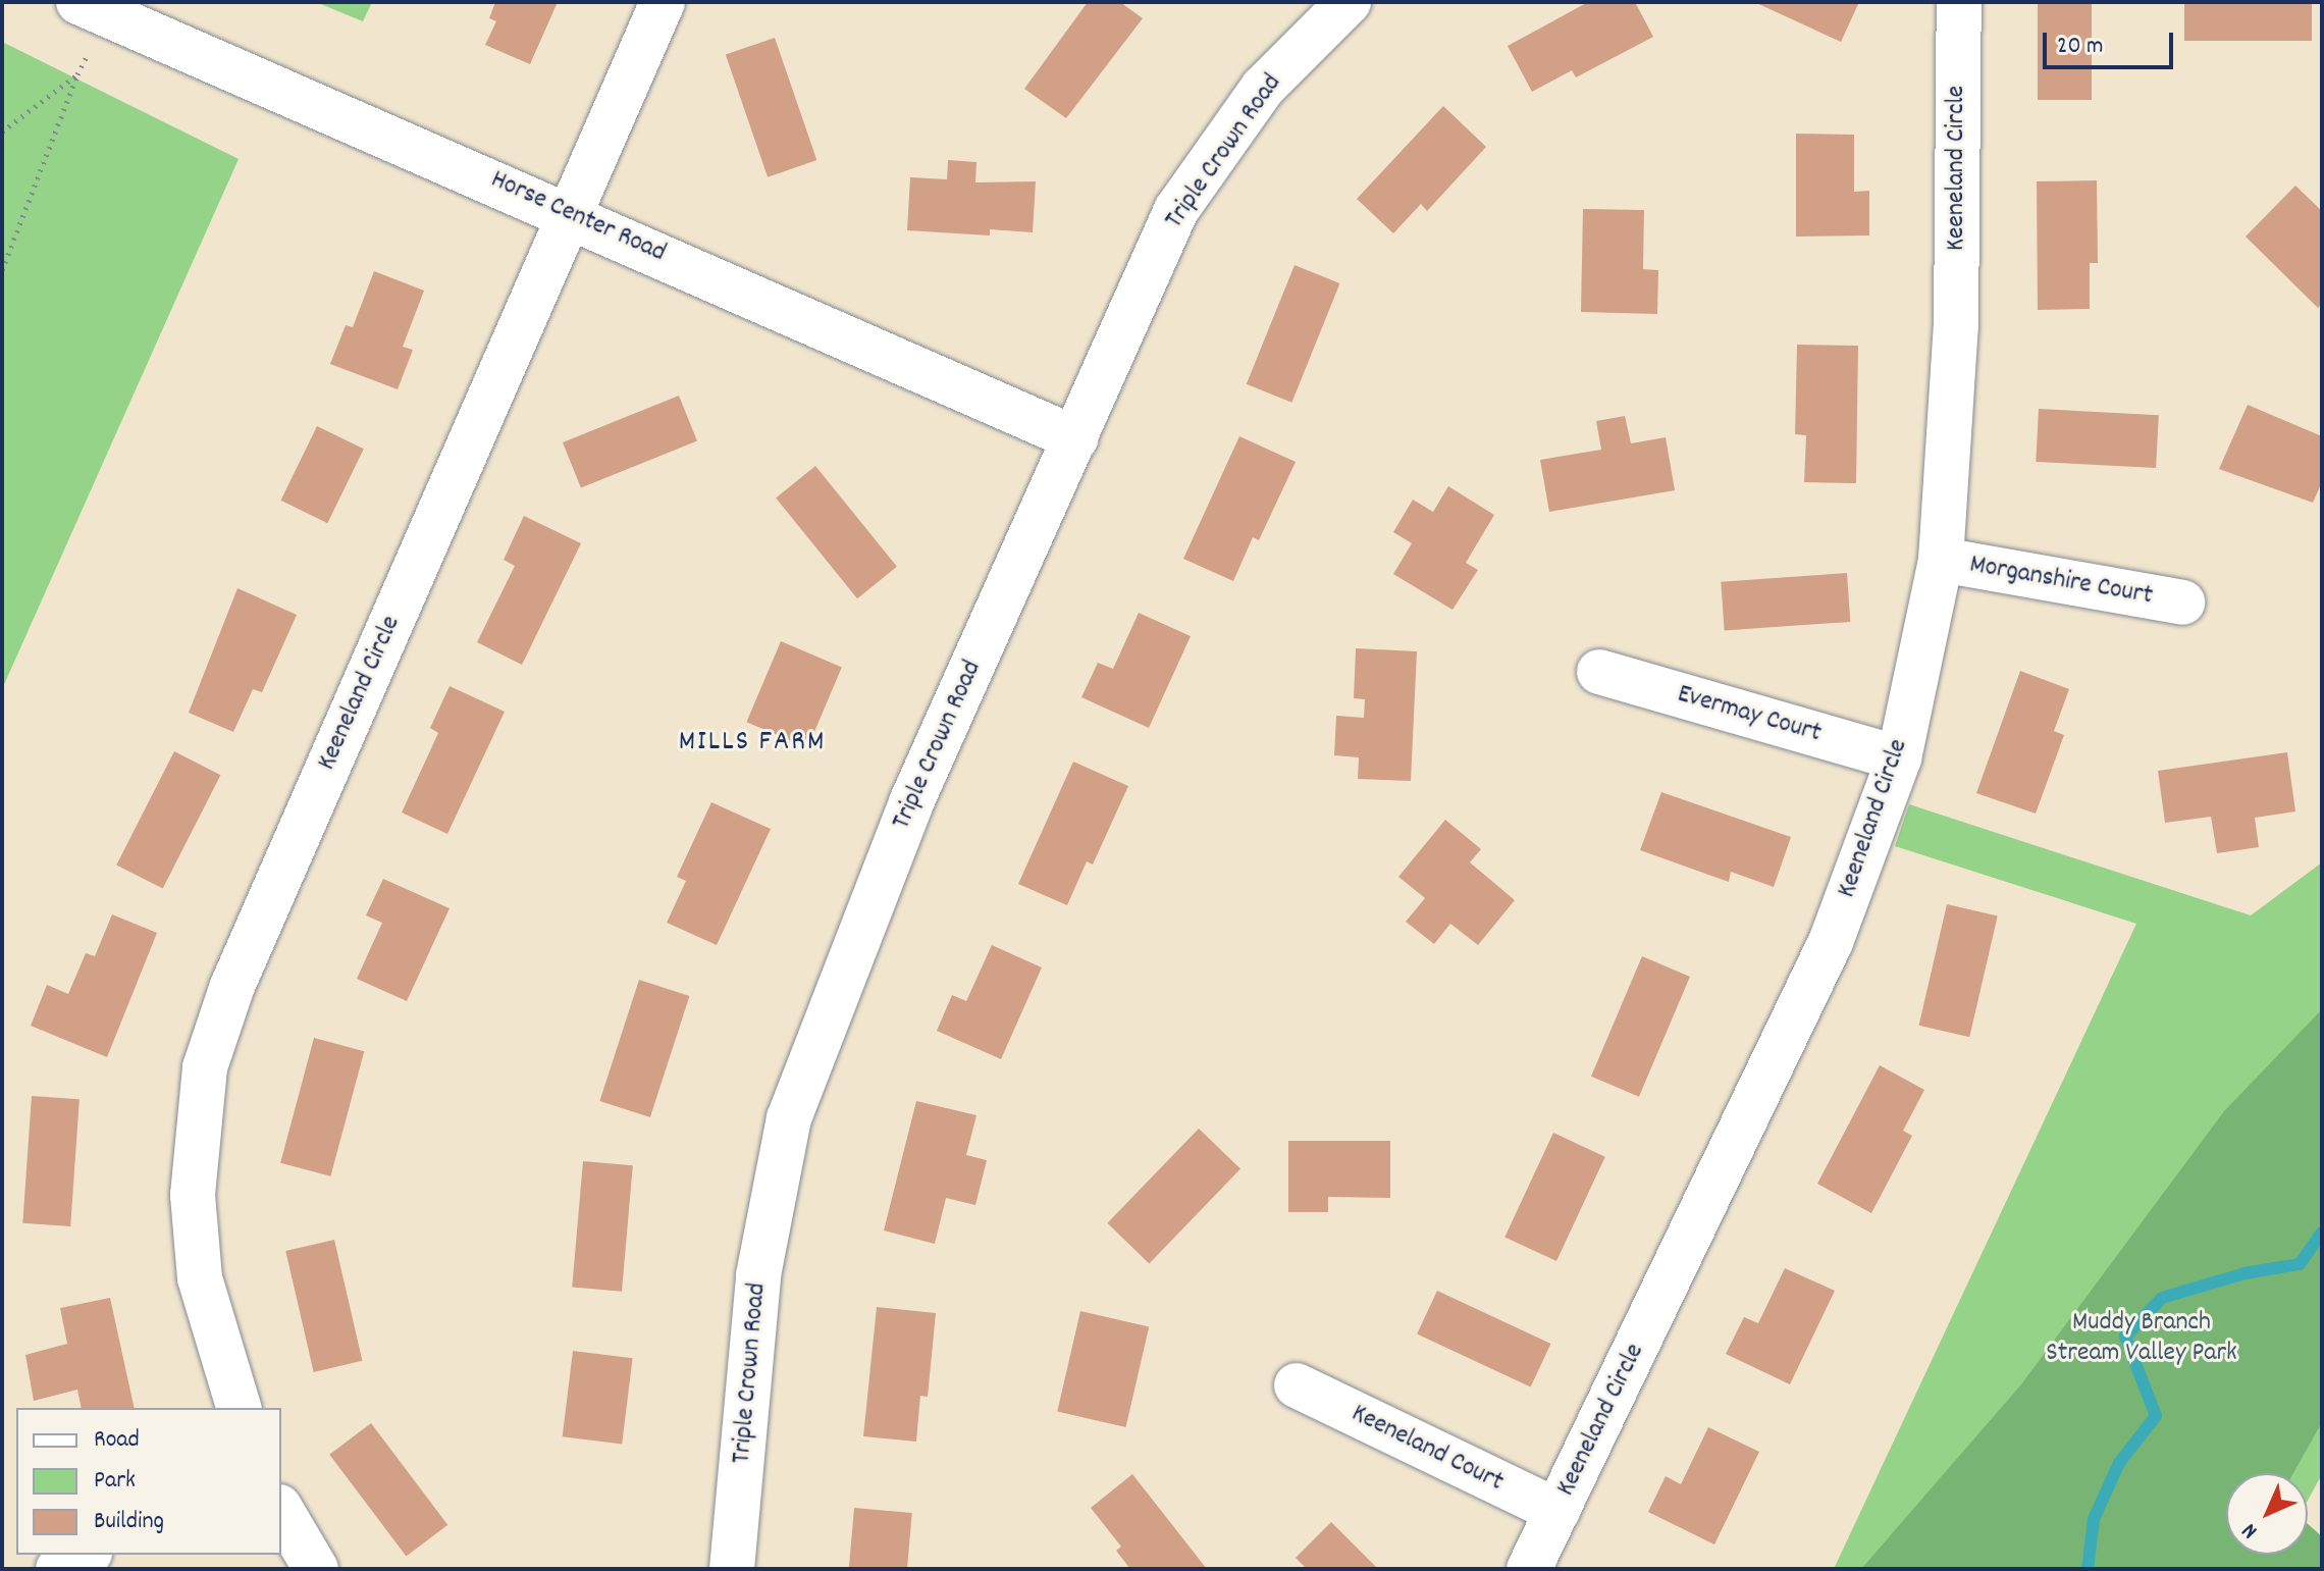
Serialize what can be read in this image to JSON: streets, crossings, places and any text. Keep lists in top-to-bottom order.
{
  "streets": {
    "street": [
      "Triple Crown Road",
      "Keeneland Circle",
      "Horse Center Road",
      "Morganshire Court",
      "Evermay Court",
      "Keeneland Court"
    ]
  },
  "crossings": [
    ["Triple Crown Road", "Horse Center Road"],
    ["Keeneland Circle", "Horse Center Road"],
    ["Keeneland Circle", "Morganshire Court"],
    ["Keeneland Circle", "Evermay Court"],
    ["Keeneland Circle", "Keeneland Court"]
  ],
  "districts": ["MILLS FARM"],
  "parks": ["Muddy Branch Stream Valley Park"],
  "legend": ["Road", "Park", "Building"],
  "scale_bar": "20 m",
  "north": "bottom left"
}
